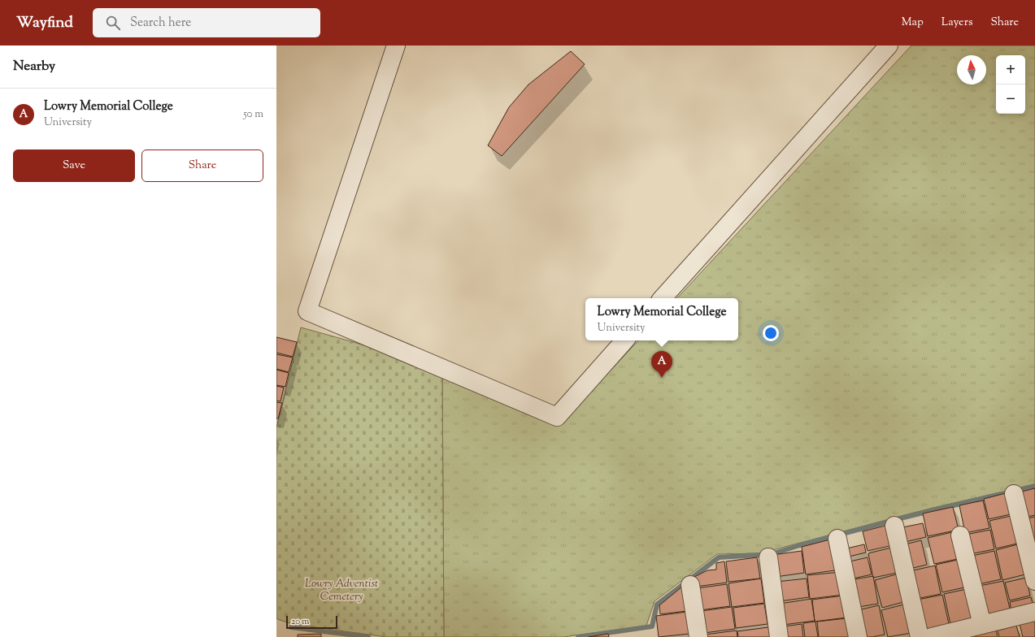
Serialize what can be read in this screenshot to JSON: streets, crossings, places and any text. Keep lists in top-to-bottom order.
{
  "parks": ["Lowry Adventist Cemetery"],
  "scale_bar": "20 m",
  "north": "top",
  "page": {
    "header": "Wayfind",
    "search": "Search here",
    "nav": ["Map", "Layers", "Share"],
    "heading": "Nearby",
    "map_buttons": ["+", "−"],
    "list": [
      {
        "mark": "A",
        "name": "Lowry Memorial College",
        "note": "University",
        "value": "50 m"
      }
    ],
    "buttons": ["Save", "Share"],
    "popup": ["Lowry Memorial College", "University"],
    "pins": "A",
    "scale": "20 m"
  }
}
